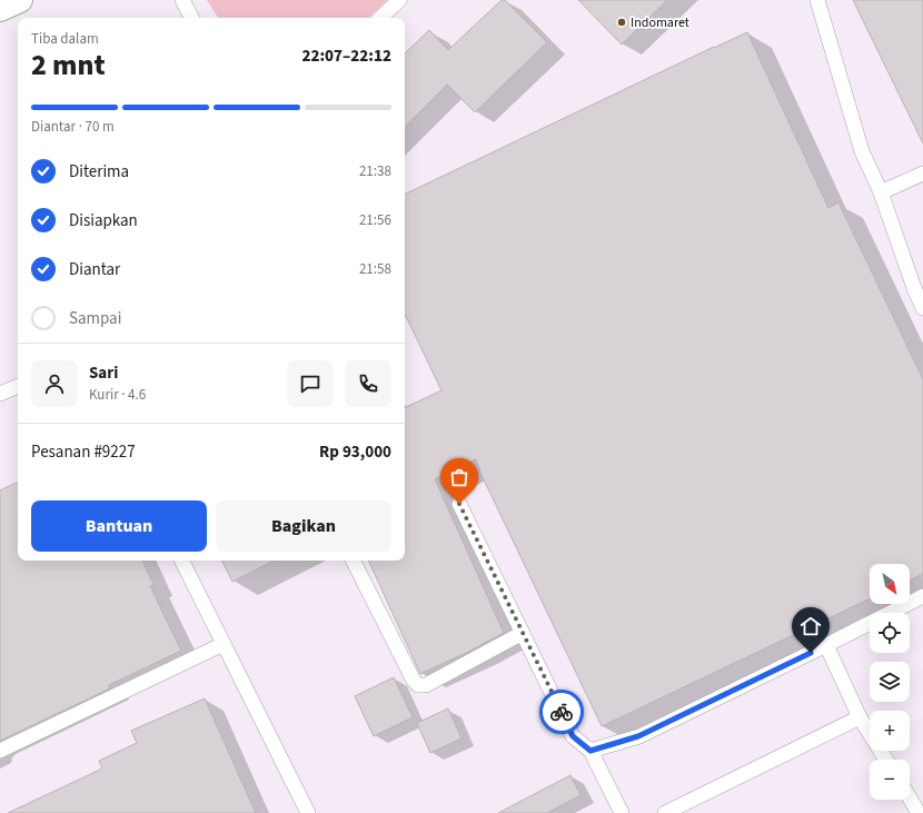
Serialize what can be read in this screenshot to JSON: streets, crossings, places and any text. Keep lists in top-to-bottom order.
{
  "places": ["Indomaret"],
  "north": "bottom right",
  "page": {
    "heading": ["2 mnt", "Tiba dalam", "22:07–22:12"],
    "panel": [
      "Sari",
      "Kurir · 4.6",
      "Pesanan #9227",
      "Rp 93,000"
    ],
    "bar": "Diantar · 70 m",
    "list": [
      ["Diterima", "21:38"],
      ["Disiapkan", "21:56"],
      ["Diantar", "21:58"],
      "Sampai"
    ],
    "buttons": ["Bantuan", "Bagikan"],
    "map_buttons": ["+", "−"]
  }
}
